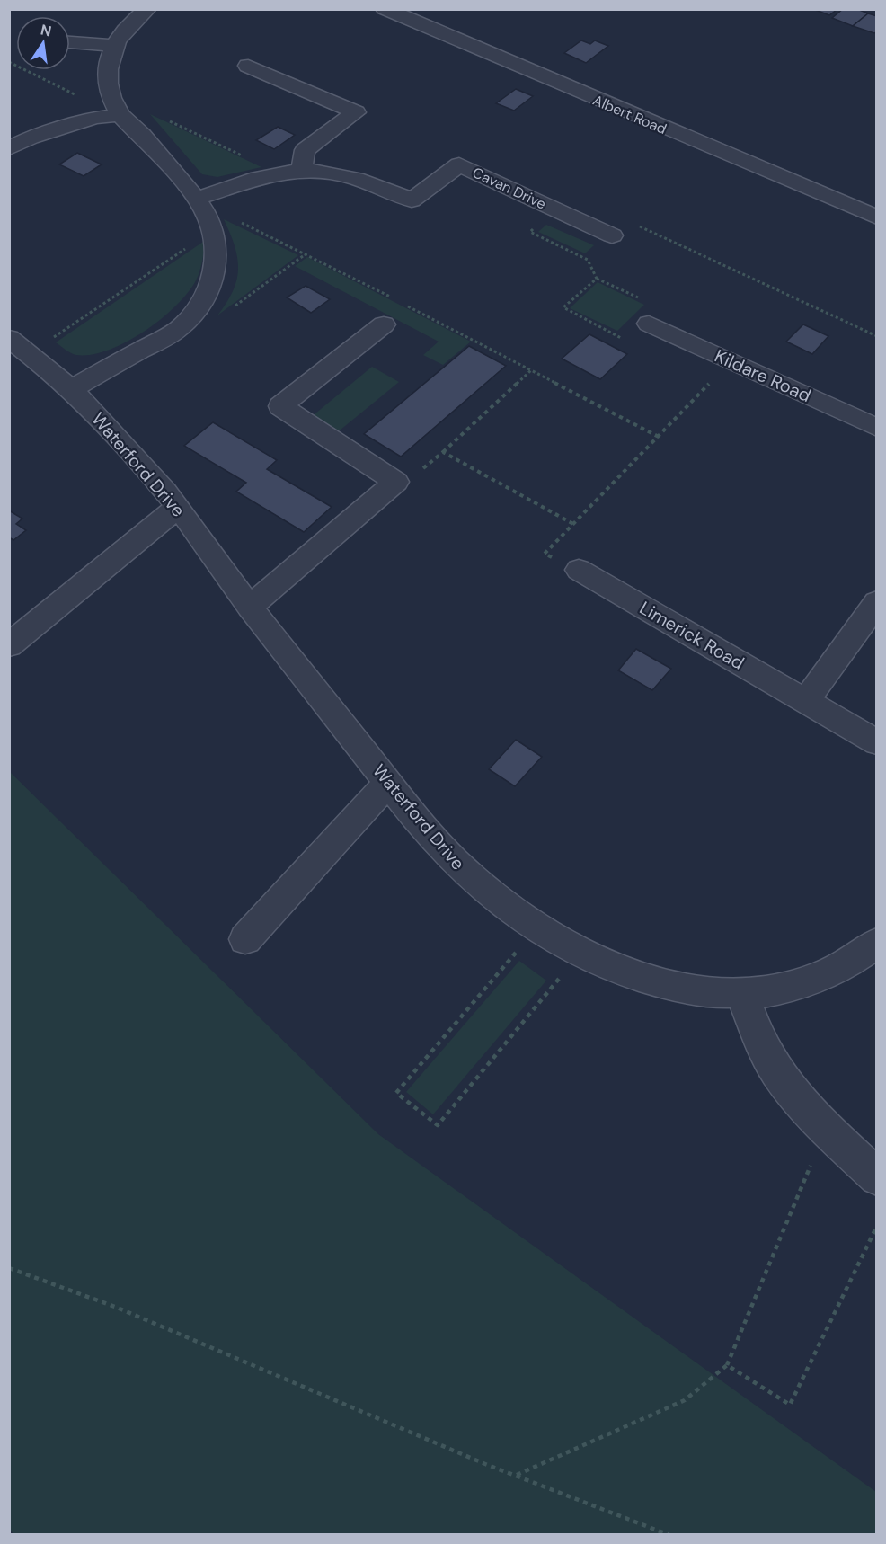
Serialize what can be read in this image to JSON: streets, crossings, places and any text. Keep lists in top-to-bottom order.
{
  "streets": {
    "street": [
      "Albert Road",
      "Cavan Drive",
      "Kildare Road",
      "Waterford Drive",
      "Limerick Road"
    ]
  },
  "north": "top"
}
